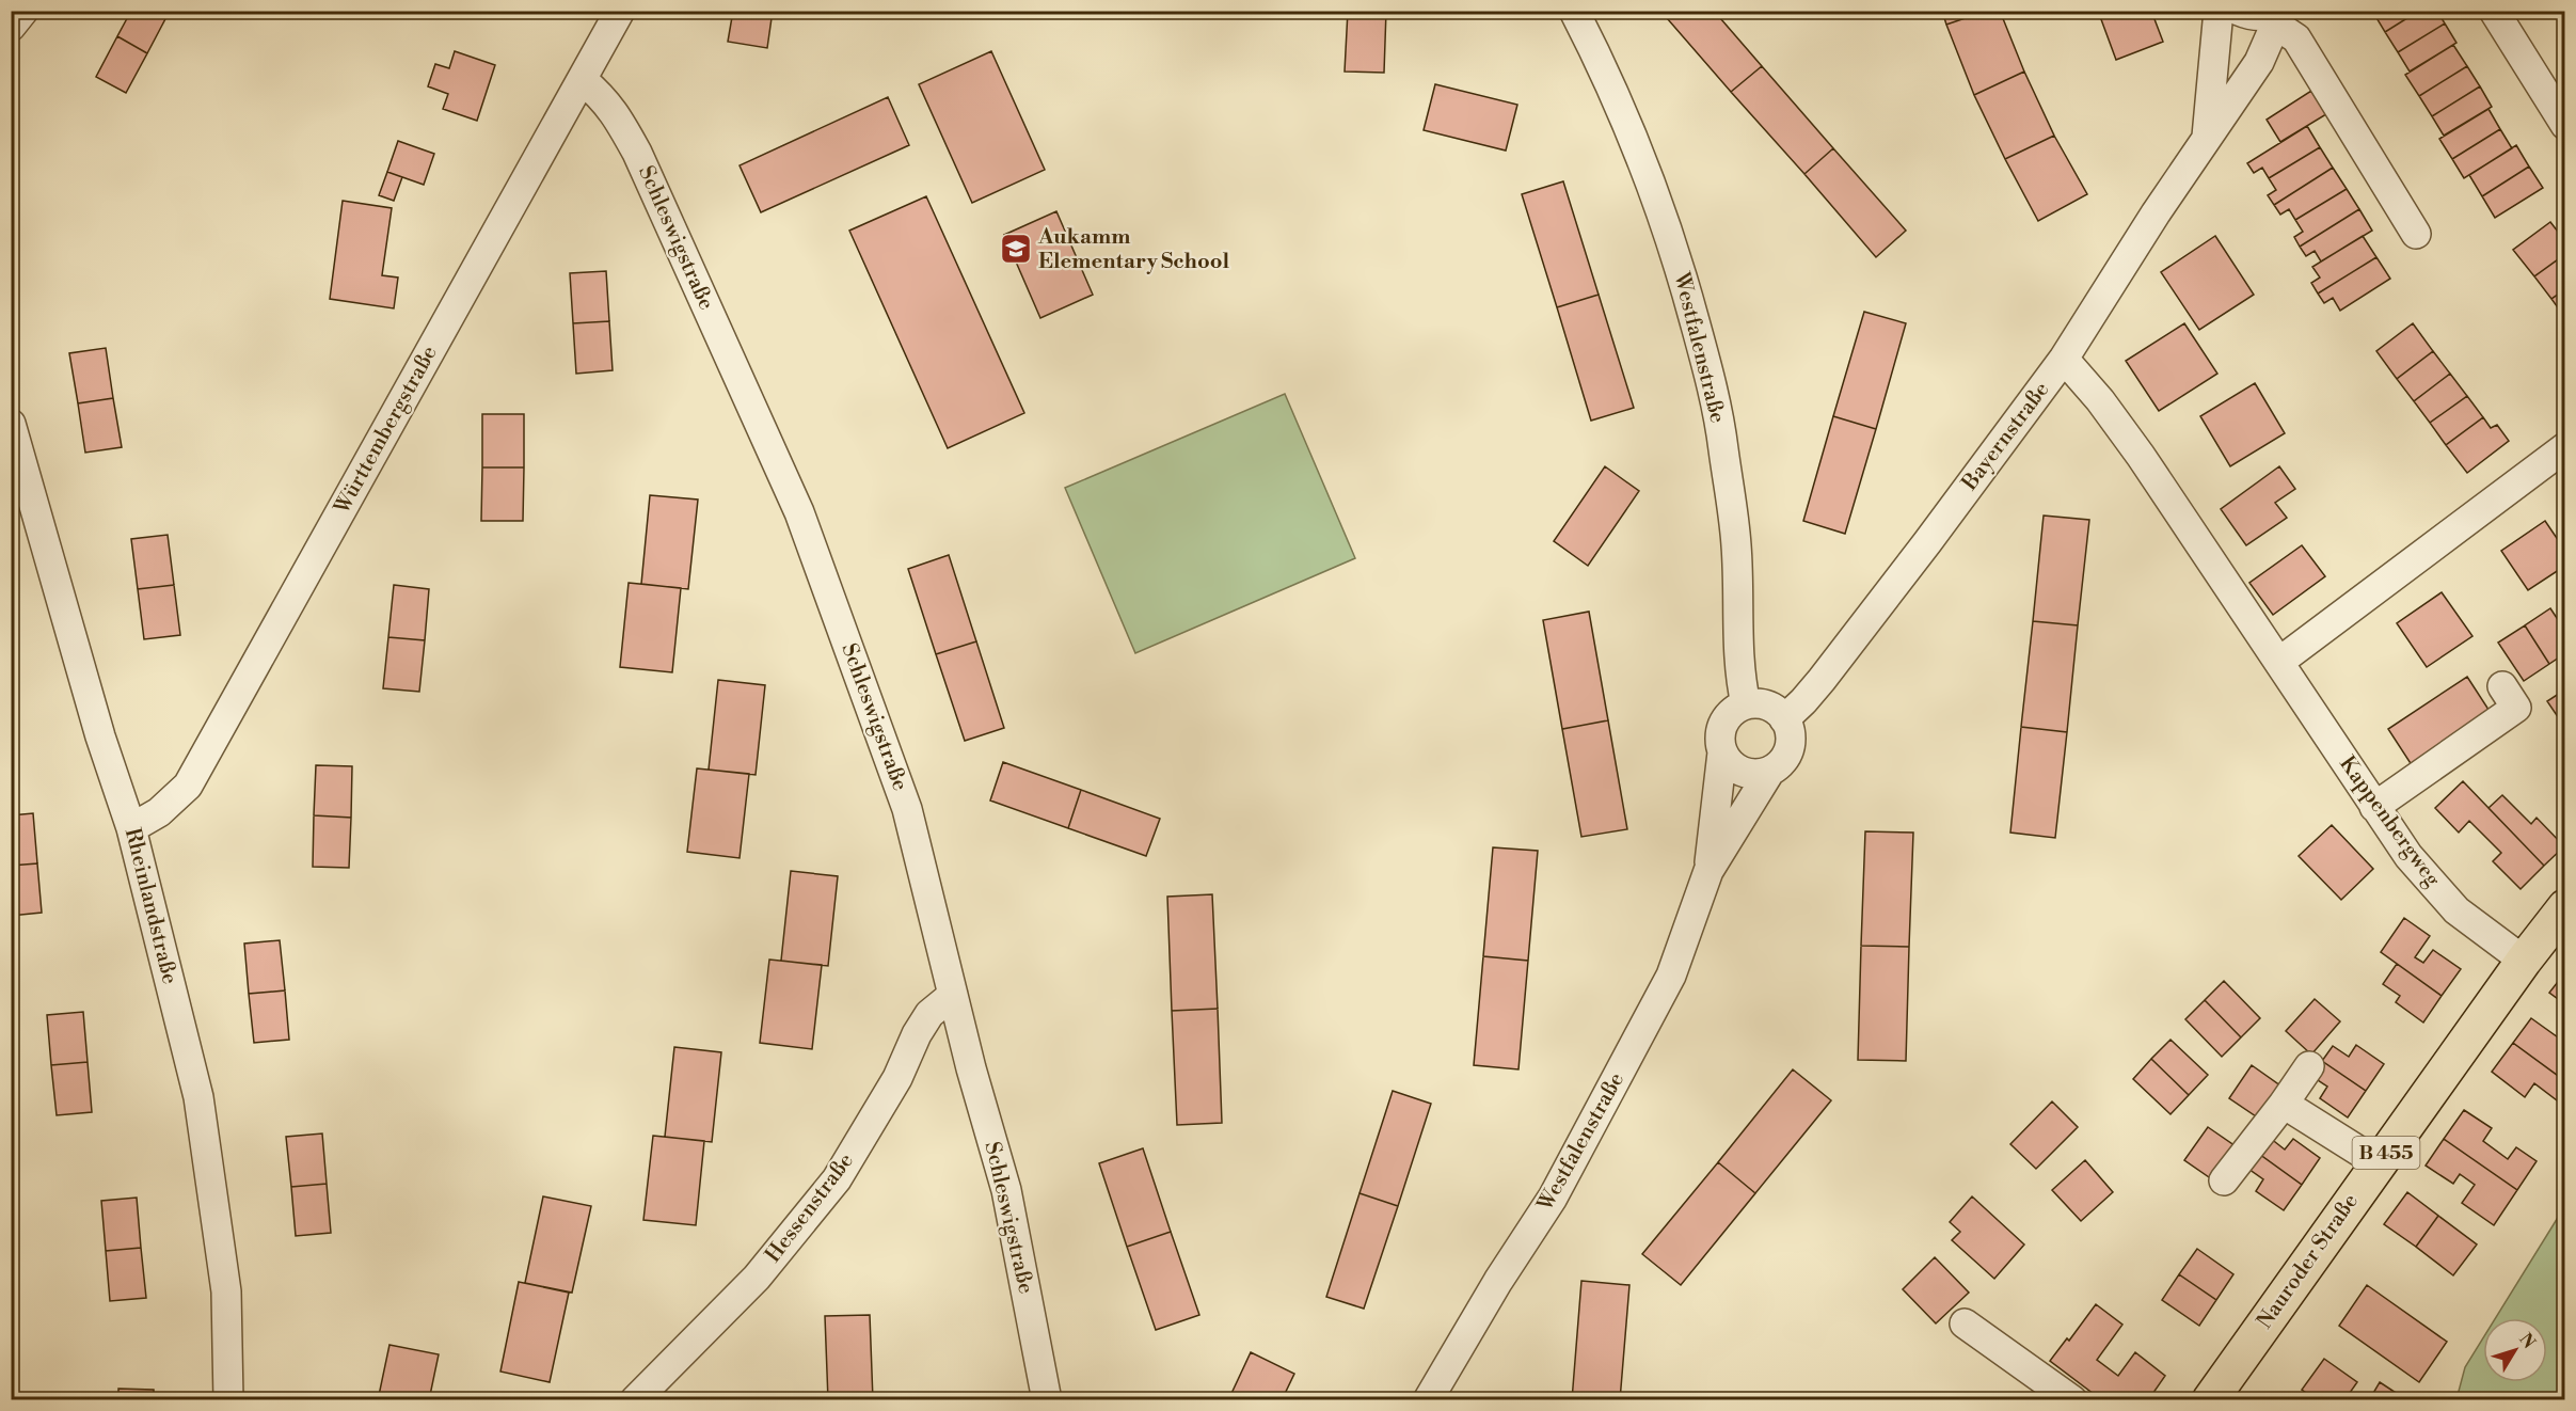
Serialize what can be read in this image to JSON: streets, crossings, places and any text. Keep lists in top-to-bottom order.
{
  "streets": {
    "main road": ["B 455", "Nauroder Straße"],
    "street": [
      "Schleswigstraße",
      "Westfalenstraße",
      "Württembergstraße",
      "Bayernstraße",
      "Kappenbergweg",
      "Rheinlandstraße",
      "Hessenstraße"
    ]
  },
  "crossings": [
    ["Schleswigstraße", "Württembergstraße"],
    ["Schleswigstraße", "Hessenstraße"],
    ["Westfalenstraße", "Bayernstraße"],
    ["Württembergstraße", "Rheinlandstraße"],
    ["Bayernstraße", "Kappenbergweg"],
    ["Kappenbergweg", "Nauroder Straße"]
  ],
  "places": {
    "school or university": ["Aukamm Elementary School"]
  },
  "north": "top right"
}
